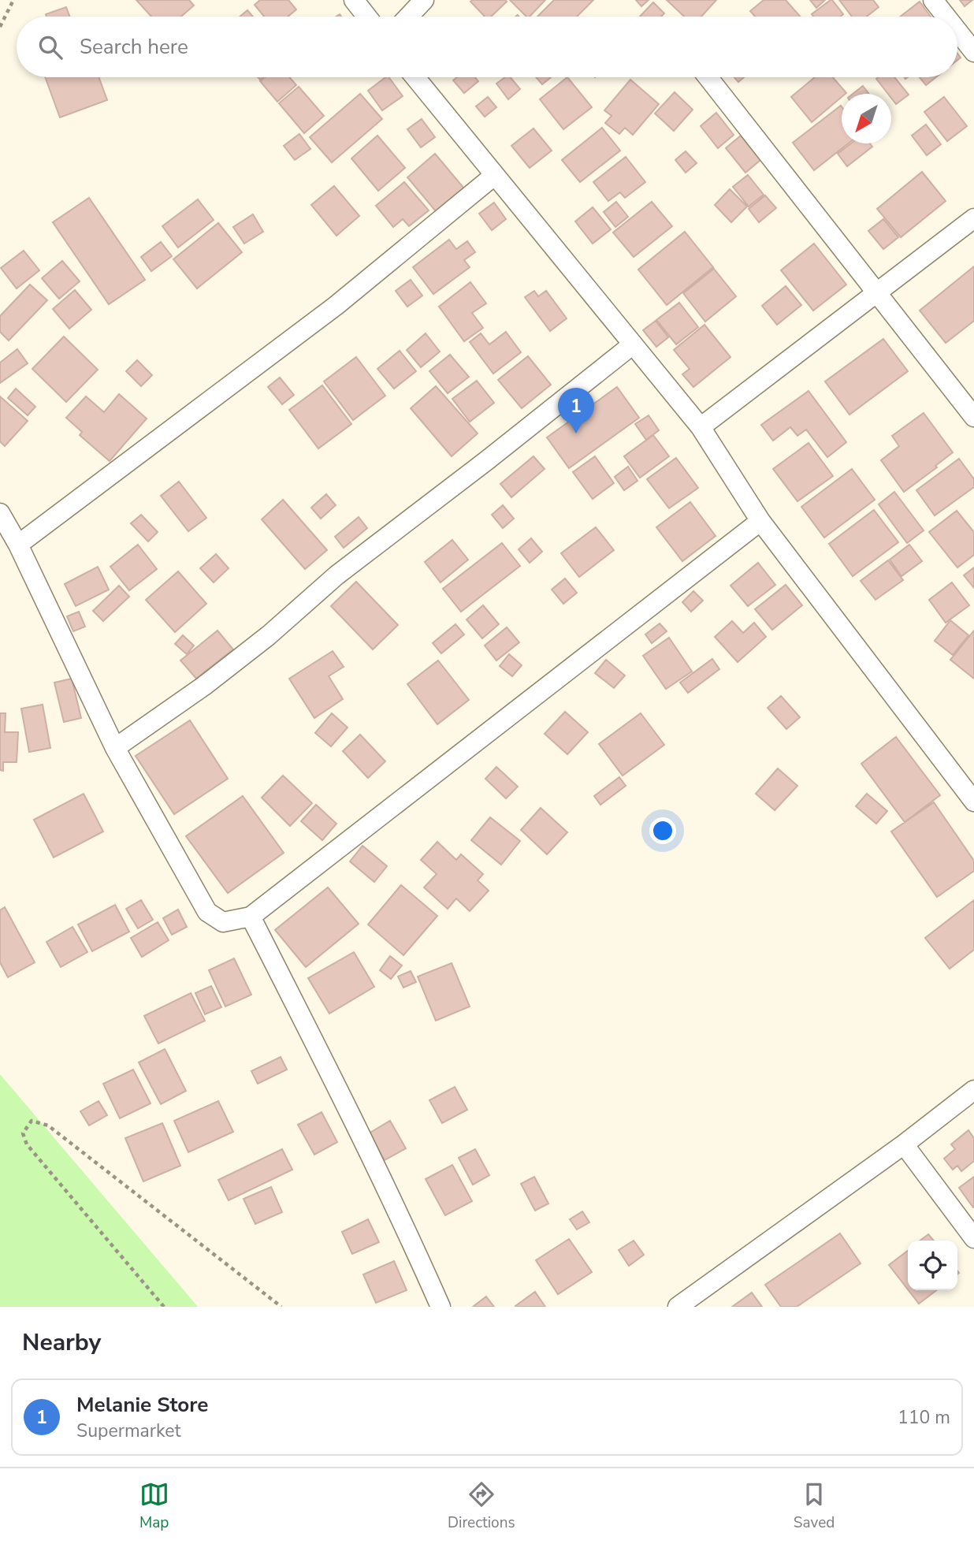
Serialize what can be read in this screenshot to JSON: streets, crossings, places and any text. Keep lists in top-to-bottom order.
{
  "north": "bottom left",
  "page": {
    "search": "Search here",
    "pins": "1",
    "heading": "Nearby",
    "list": [
      {
        "mark": "1",
        "name": "Melanie Store",
        "note": "Supermarket",
        "value": "110 m"
      }
    ],
    "nav": ["Map", "Directions", "Saved"]
  }
}
